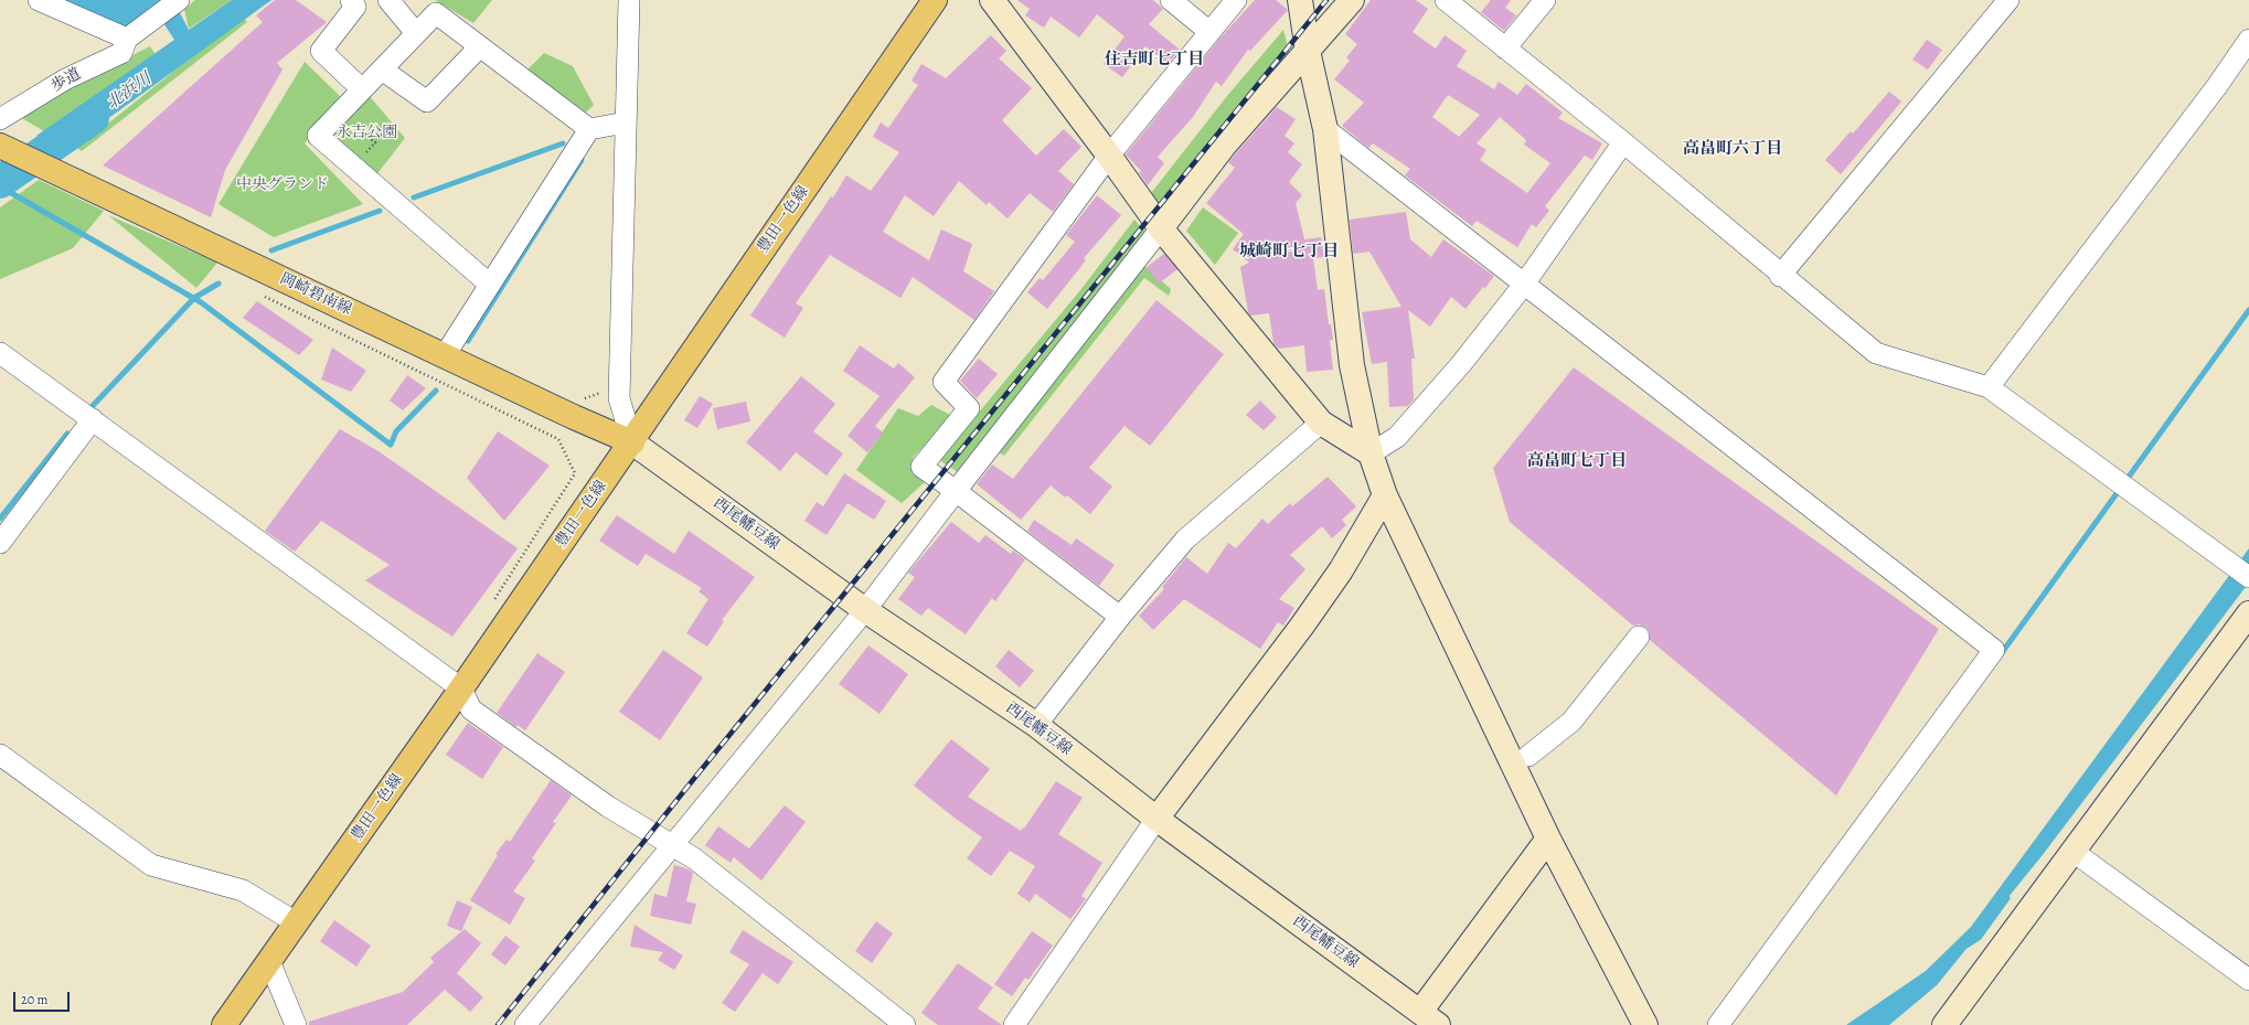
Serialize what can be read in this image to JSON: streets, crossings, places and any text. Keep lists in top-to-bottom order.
{
  "streets": {
    "main road": ["豊田一色線", "岡崎碧南線"],
    "street": ["歩道", "西尾幡豆線"]
  },
  "crossings": [
    ["豊田一色線", "岡崎碧南線"],
    ["豊田一色線", "西尾幡豆線"],
    ["岡崎碧南線", "西尾幡豆線"]
  ],
  "districts": [
    "住吉町七丁目",
    "高畠町六丁目",
    "城崎町七丁目",
    "高畠町七丁目"
  ],
  "water": ["北浜川"],
  "parks": ["永吉公園", "中央グランド"],
  "scale_bar": "20 m"
}
